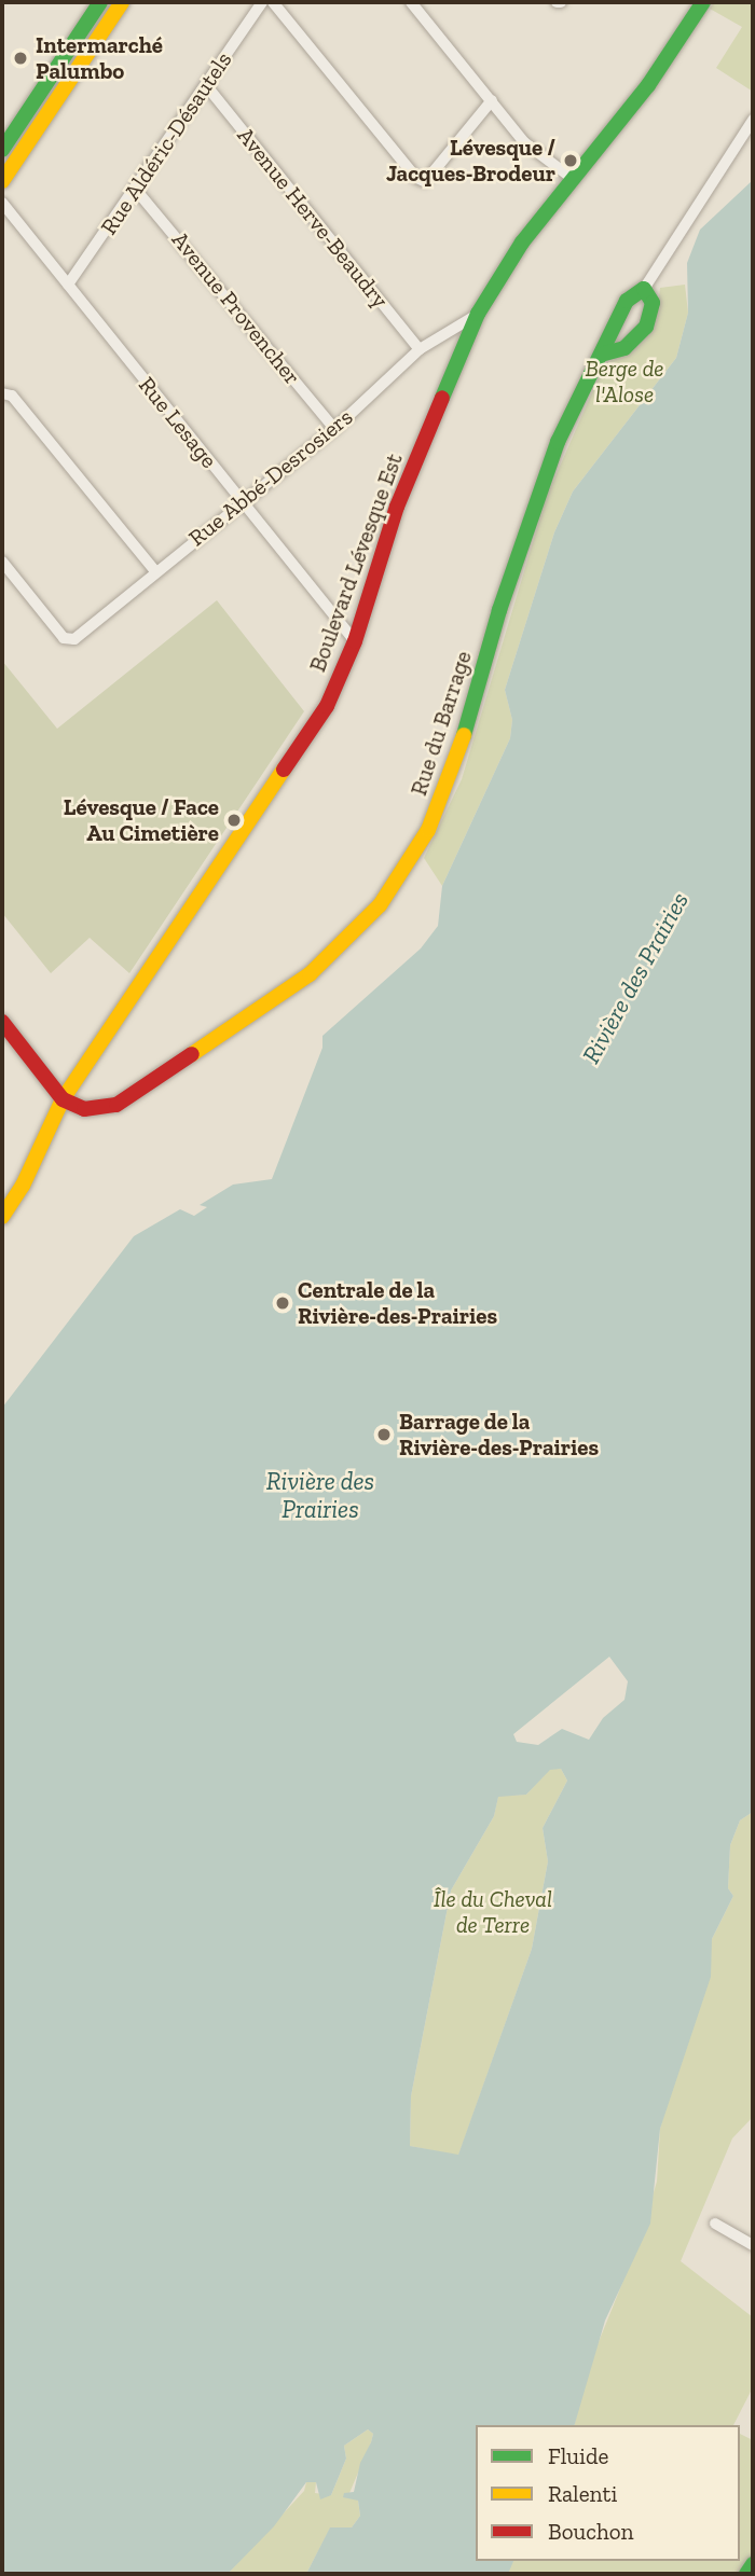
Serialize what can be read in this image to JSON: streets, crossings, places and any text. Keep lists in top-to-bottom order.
{
  "streets": {
    "street": [
      "Rue Aldéric-Désautels",
      "Avenue Herve-Beaudry",
      "Avenue Provencher",
      "Rue Lesage",
      "Rue Abbé-Desrosiers",
      "Boulevard Lévesque Est",
      "Rue du Barrage"
    ]
  },
  "crossings": [
    ["Rue Aldéric-Désautels", "Avenue Herve-Beaudry"],
    ["Rue Aldéric-Désautels", "Avenue Provencher"],
    ["Rue Aldéric-Désautels", "Rue Lesage"],
    ["Avenue Herve-Beaudry", "Rue Abbé-Desrosiers"],
    ["Avenue Provencher", "Rue Abbé-Desrosiers"],
    ["Rue Lesage", "Rue Abbé-Desrosiers"],
    ["Rue Lesage", "Boulevard Lévesque Est"],
    ["Rue Abbé-Desrosiers", "Boulevard Lévesque Est"],
    ["Boulevard Lévesque Est", "Rue du Barrage"]
  ],
  "water": ["Rivière des Prairies"],
  "parks": ["Berge de l'Alose", "Île du Cheval de Terre"],
  "places": [
    "Intermarché Palumbo",
    "Lévesque / Jacques-Brodeur",
    "Lévesque / Face Au Cimetière",
    "Centrale de la Rivière-des-Prairies",
    "Barrage de la Rivière-des-Prairies"
  ],
  "legend": ["Fluide", "Ralenti", "Bouchon"]
}
